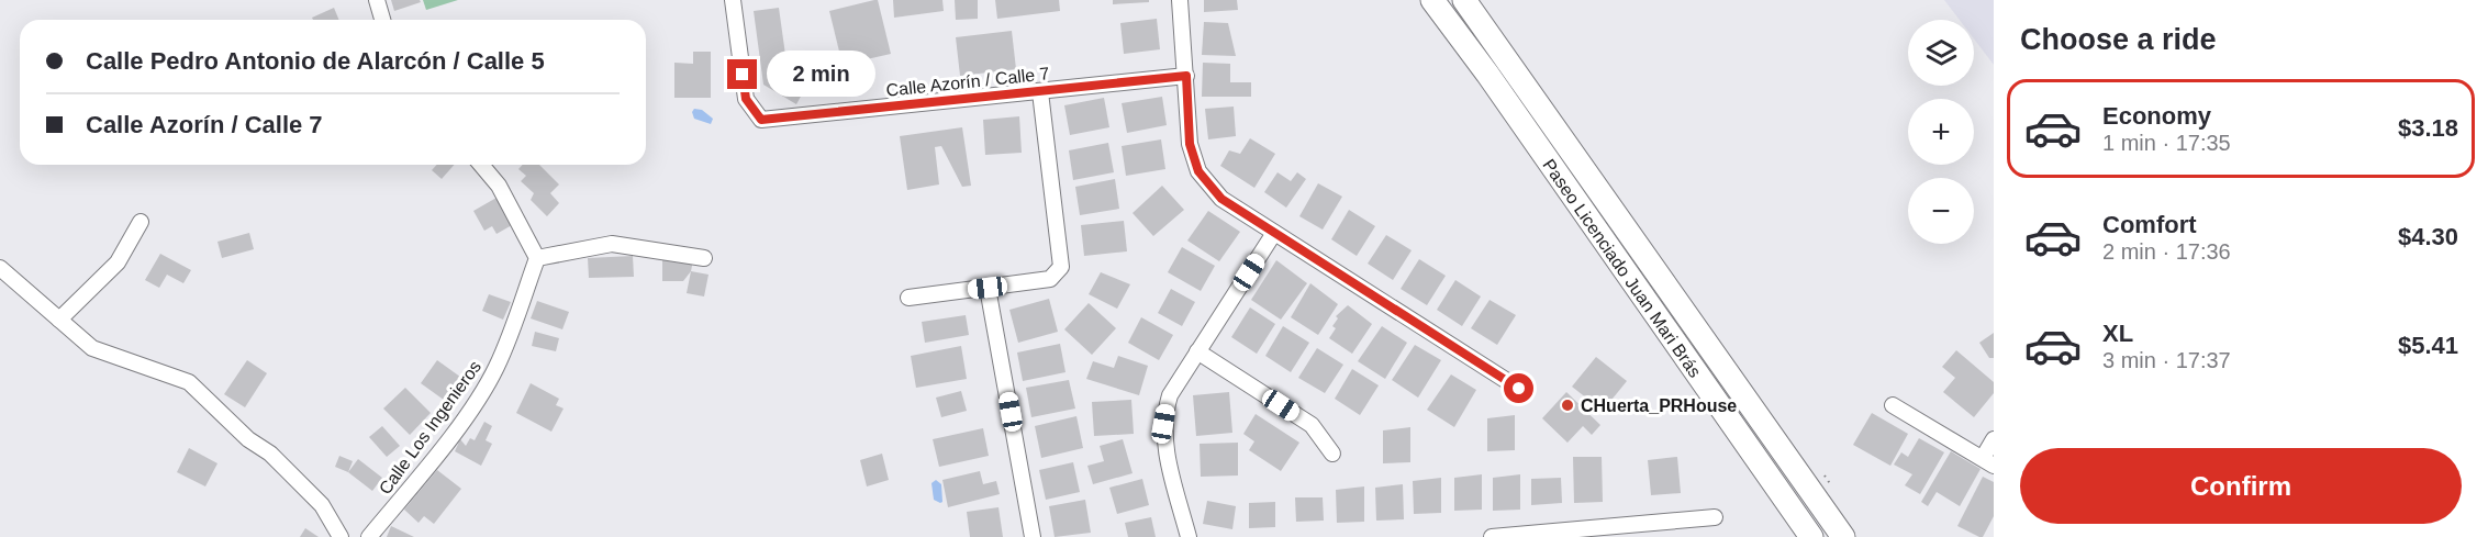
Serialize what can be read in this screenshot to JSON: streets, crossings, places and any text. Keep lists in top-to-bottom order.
{
  "streets": {
    "main road": ["Paseo Licenciado Juan Mari Brás"],
    "street": ["Calle Azorín / Calle 7", "Calle Los Ingenieros"]
  },
  "places": ["CHuerta_PRHouse"],
  "page": {
    "heading": "Choose a ride",
    "map_buttons": ["+", "−"],
    "banner": ["Calle Pedro Antonio de Alarcón / Calle 5", "Calle Azorín / Calle 7"],
    "bubble": "2 min",
    "list": [
      {
        "name": "Economy",
        "note": "1 min · 17:35",
        "value": "$3.18"
      },
      {
        "name": "Comfort",
        "note": "2 min · 17:36",
        "value": "$4.30"
      },
      {
        "name": "XL",
        "note": "3 min · 17:37",
        "value": "$5.41"
      }
    ],
    "buttons": "Confirm"
  }
}
